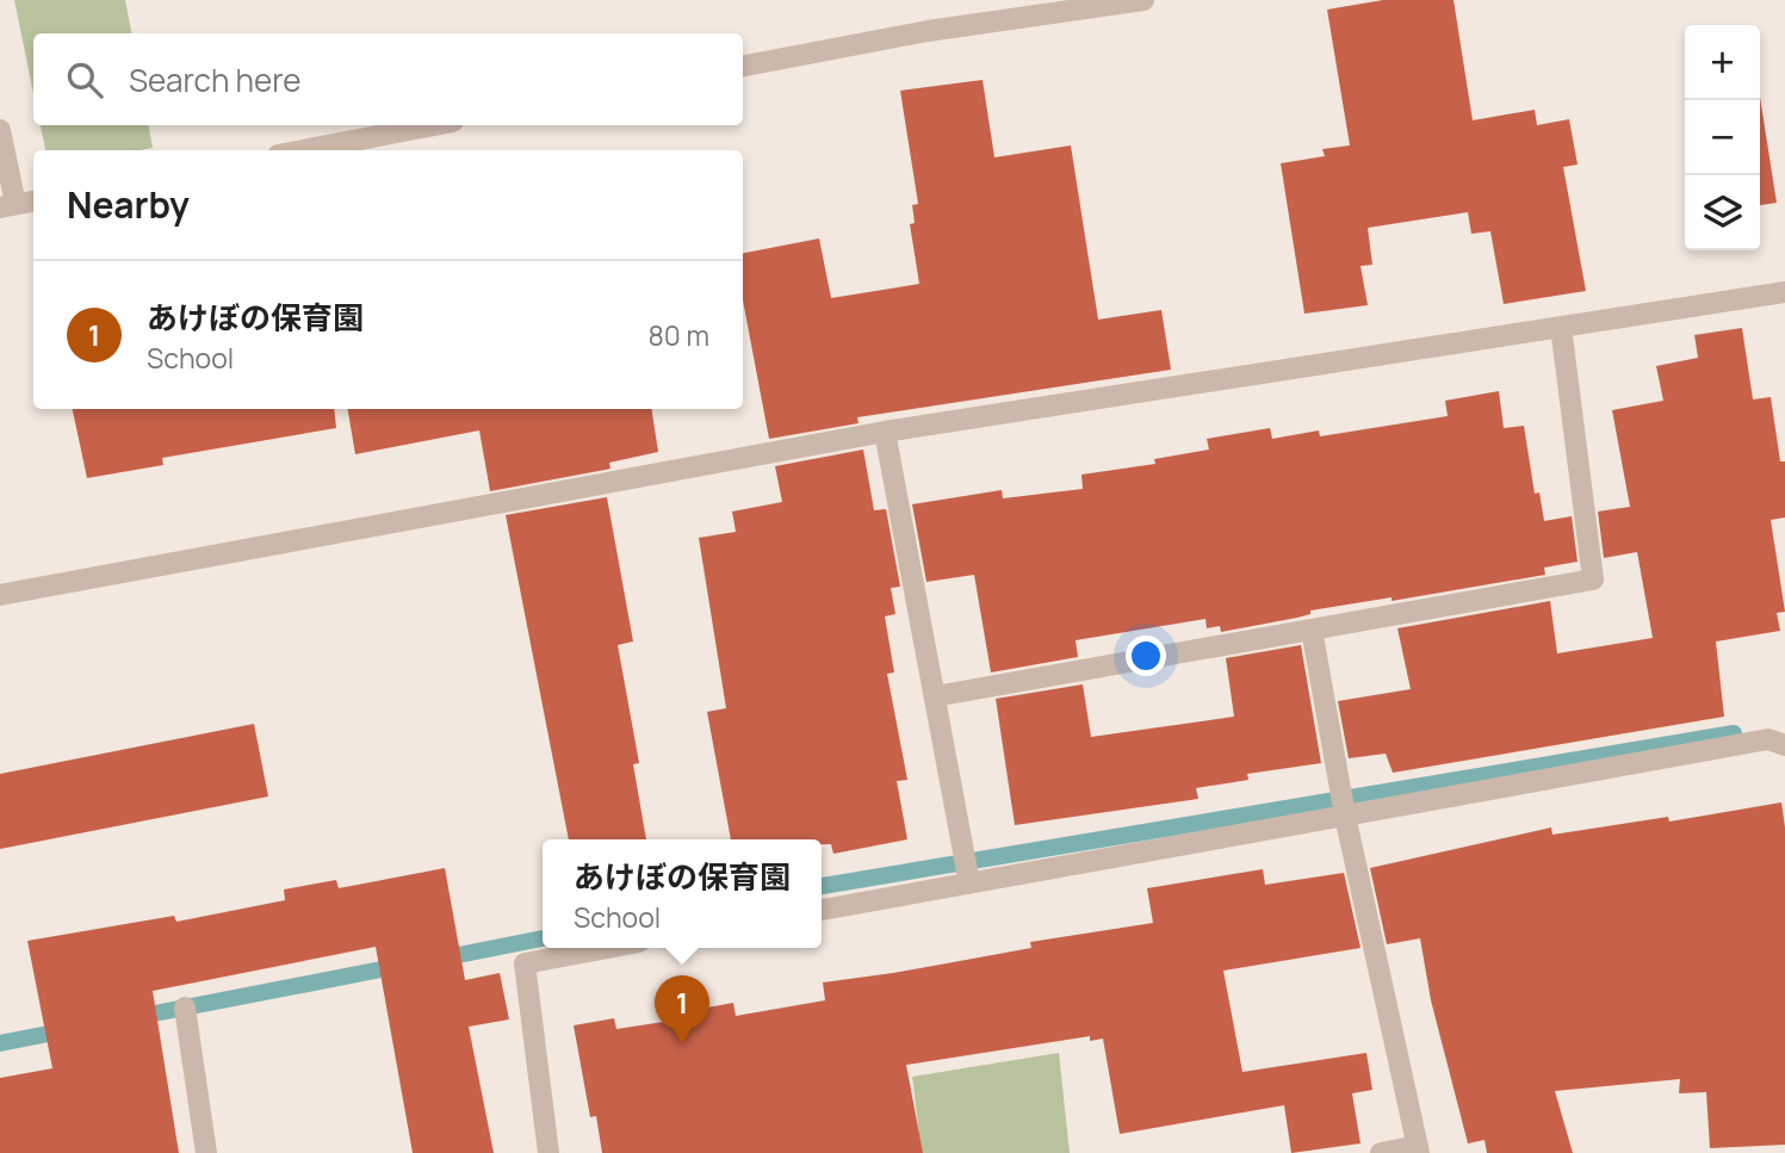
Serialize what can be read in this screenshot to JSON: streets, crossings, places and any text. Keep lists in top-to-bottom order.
{
  "page": {
    "map_buttons": ["+", "−"],
    "search": "Search here",
    "heading": "Nearby",
    "list": [
      {
        "mark": "1",
        "name": "あけぼの保育園",
        "note": "School",
        "value": "80 m"
      }
    ],
    "popup": ["あけぼの保育園", "School"],
    "pins": "1"
  }
}
